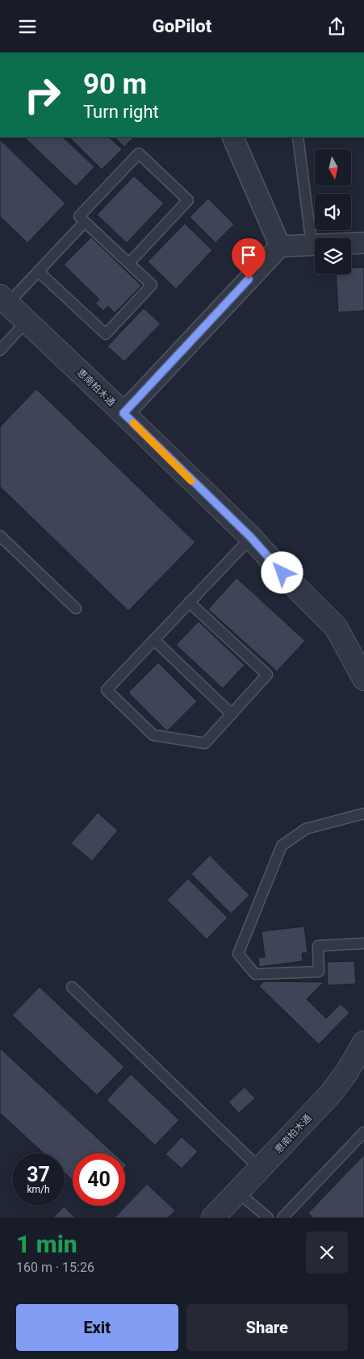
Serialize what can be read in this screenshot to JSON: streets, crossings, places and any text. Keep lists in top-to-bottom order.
{
  "streets": {
    "street": ["恵南柏木通"]
  },
  "north": "bottom",
  "page": {
    "header": "GoPilot",
    "turn": ["90 m", "Turn right"],
    "speed": "37 km/h",
    "limit": "40",
    "heading": ["1 min", "160 m · 15:26"],
    "buttons": ["Exit", "Share"]
  }
}
